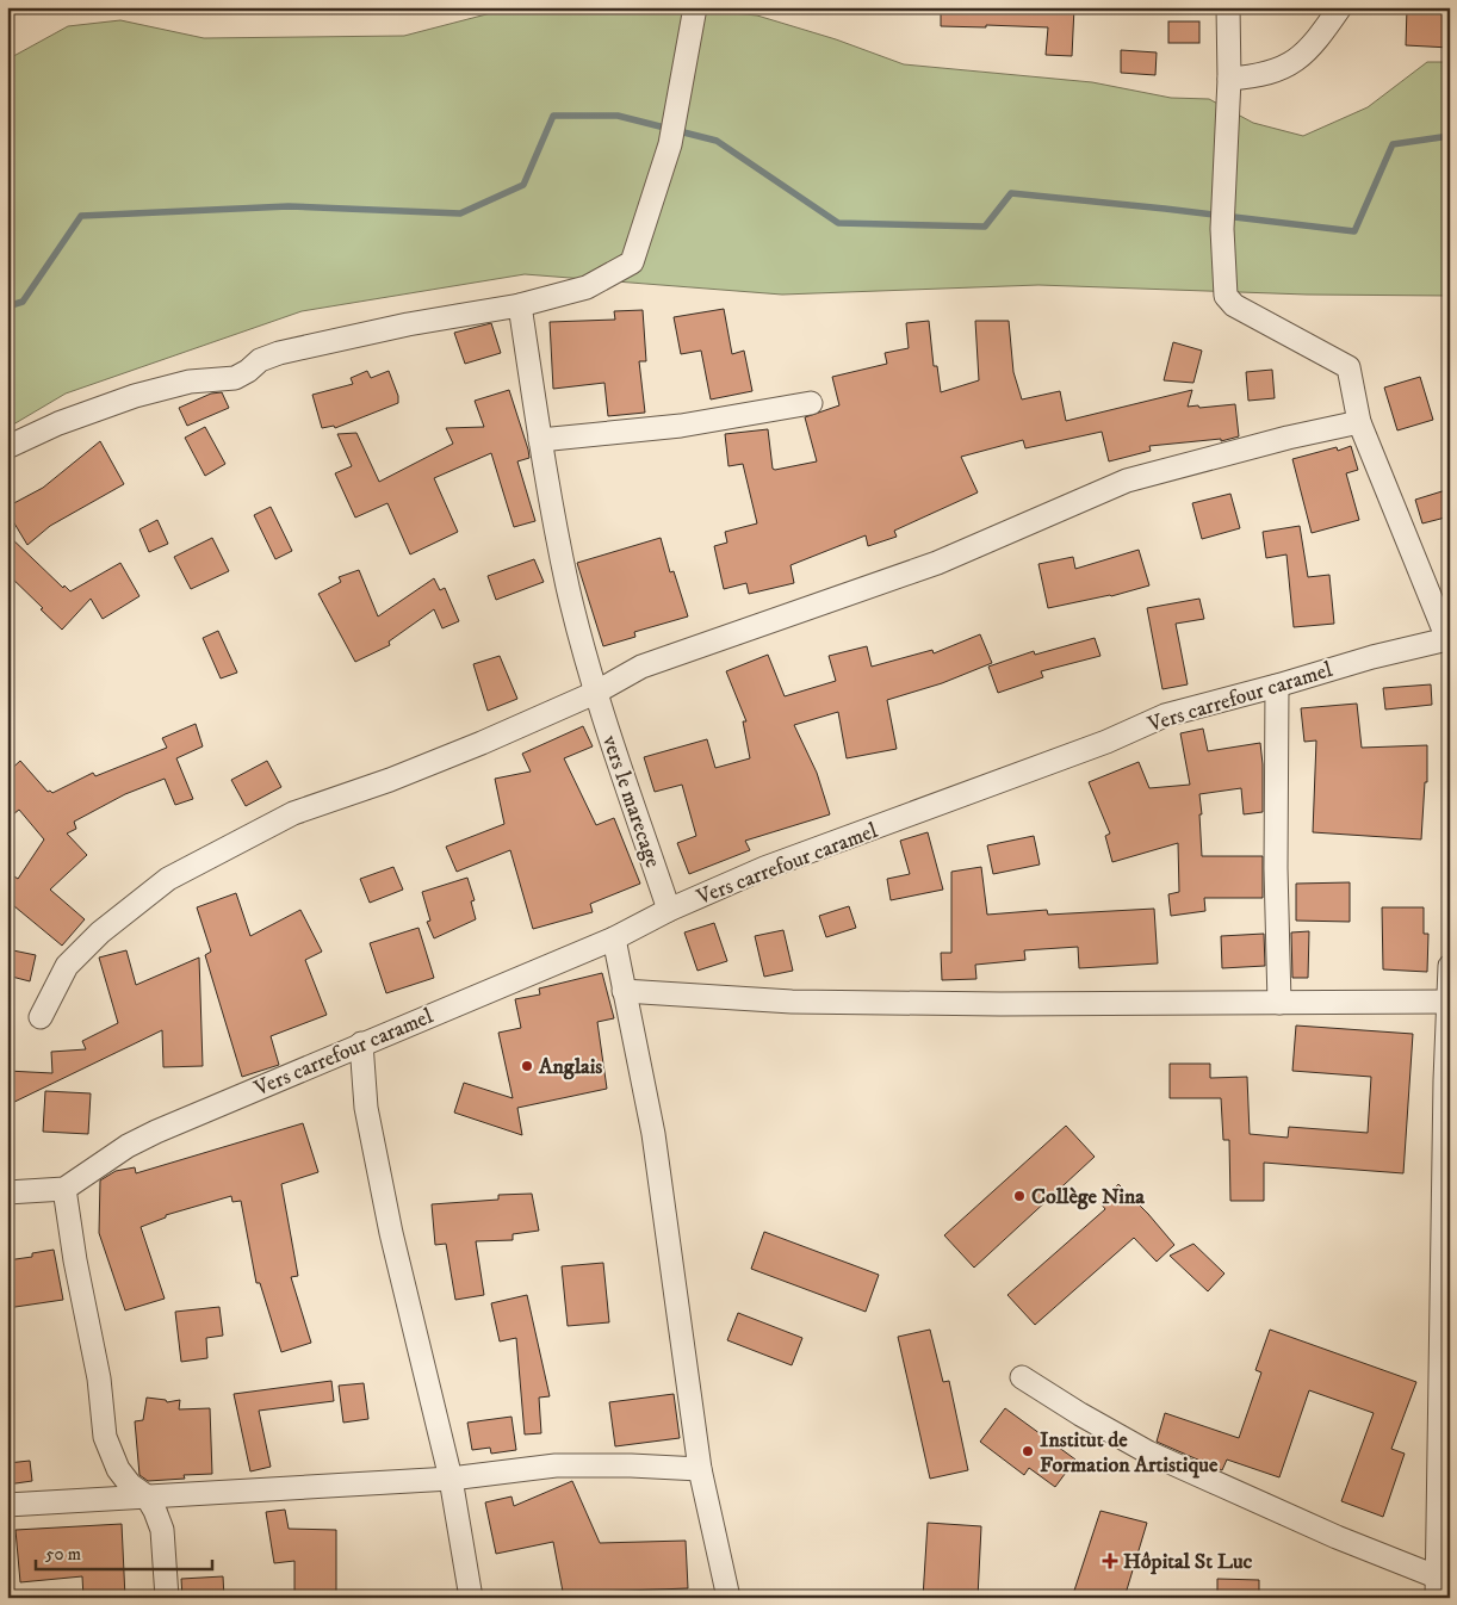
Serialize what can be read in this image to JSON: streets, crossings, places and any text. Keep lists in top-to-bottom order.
{
  "streets": {
    "street": ["Vers carrefour caramel", "vers le marecage"]
  },
  "crossings": [
    ["Vers carrefour caramel", "vers le marecage"]
  ],
  "places": {
    "other": ["Anglais", "Collège Nina", "Institut de Formation Artistique"],
    "health": ["Hôpital St Luc"]
  },
  "scale_bar": "50 m"
}
